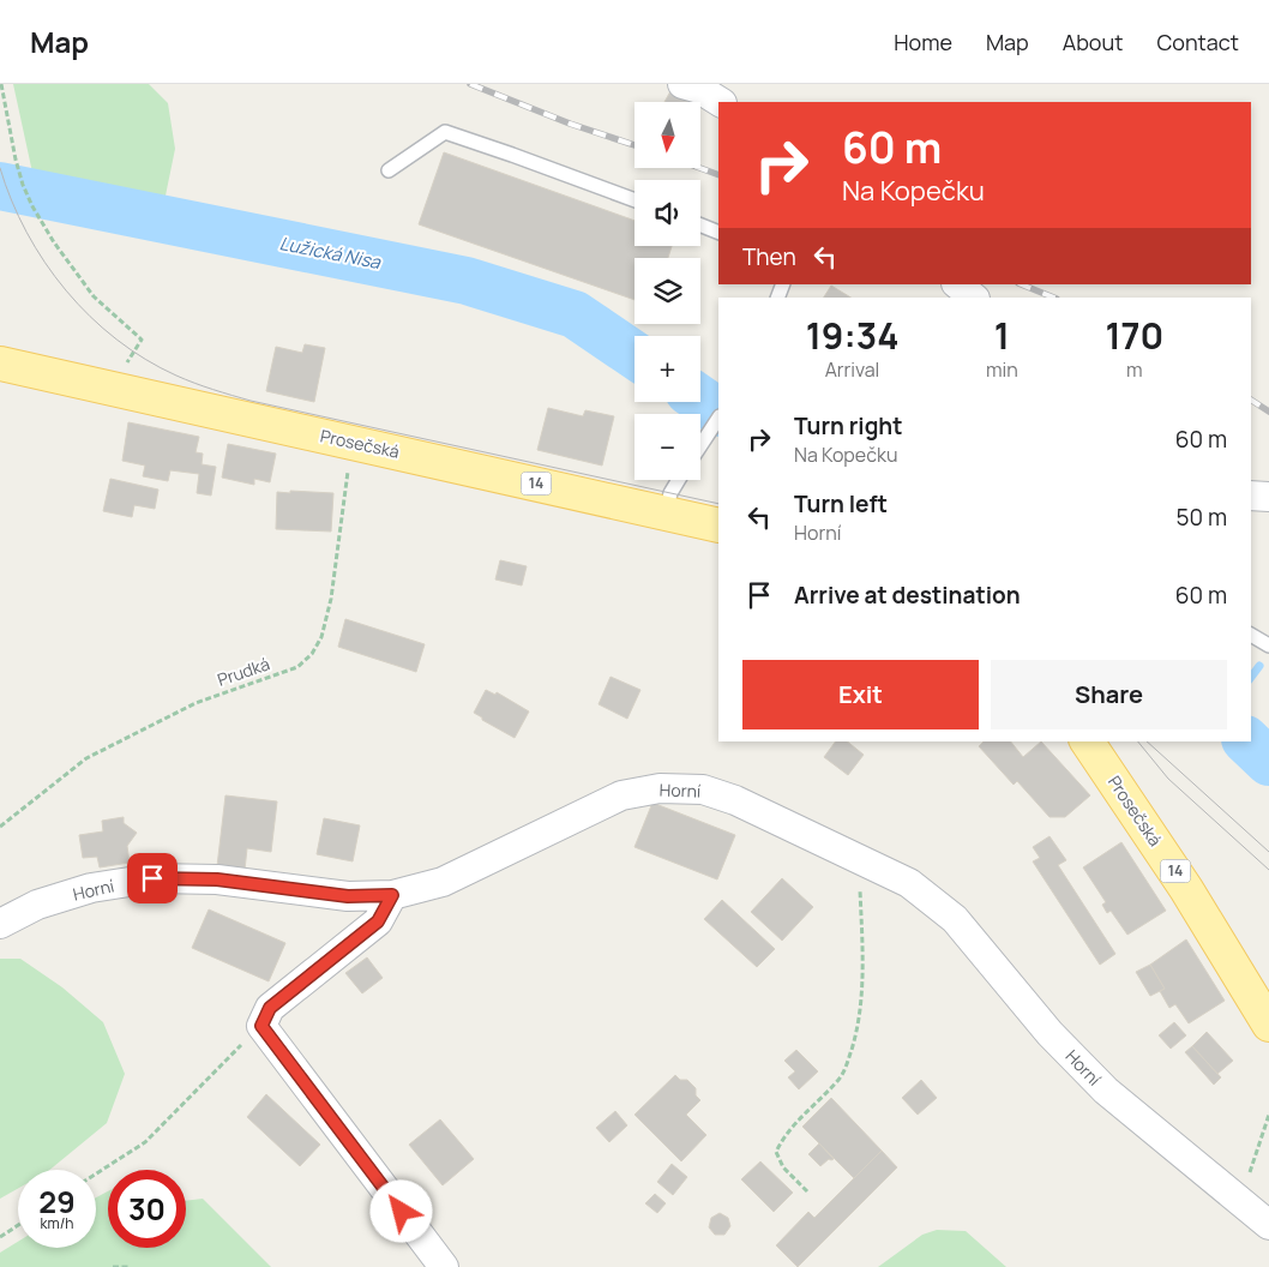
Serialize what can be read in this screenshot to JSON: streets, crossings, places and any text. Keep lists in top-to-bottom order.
{
  "streets": {
    "main road": ["Prosečská", "14"],
    "street": ["Horní"],
    "path": ["Prudká"]
  },
  "crossings": [
    ["Prosečská", "Prudká"]
  ],
  "water": ["Lužická Nisa"],
  "north": "bottom",
  "page": {
    "header": "Map",
    "nav": [
      "Home",
      "Map",
      "About",
      "Contact"
    ],
    "map_buttons": ["+", "−"],
    "turn": ["60 m", "Na Kopečku"],
    "then": "Then",
    "eta": [
      "19:34",
      "Arrival",
      "1",
      "min",
      "170",
      "m"
    ],
    "list": [
      {
        "name": "Turn right",
        "note": "Na Kopečku",
        "value": "60 m"
      },
      {
        "name": "Turn left",
        "note": "Horní",
        "value": "50 m"
      },
      {
        "name": "Arrive at destination",
        "value": "60 m"
      }
    ],
    "buttons": ["Exit", "Share"],
    "speed": "29 km/h",
    "limit": "30"
  }
}
